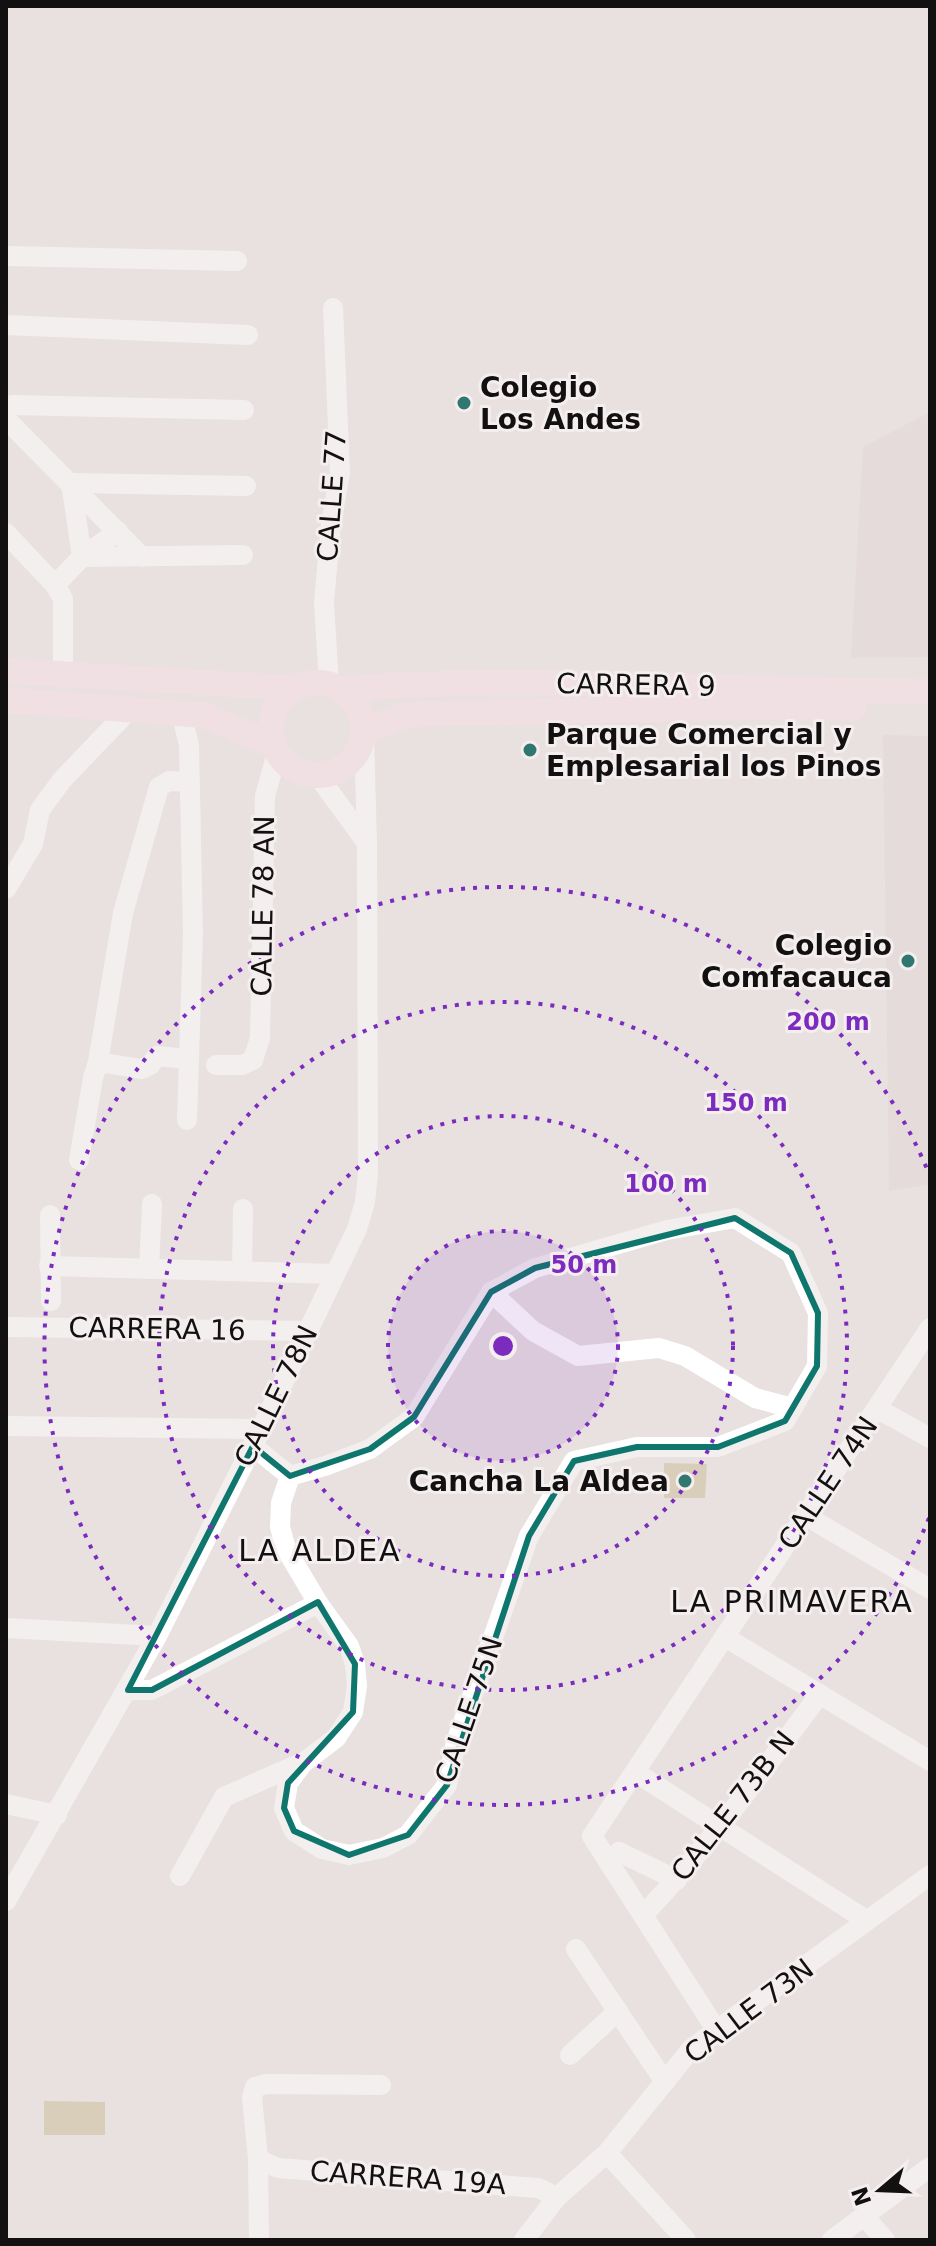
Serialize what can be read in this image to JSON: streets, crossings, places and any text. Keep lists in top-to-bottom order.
{
  "streets": {
    "main road": ["CARRERA 9"],
    "street": [
      "CALLE 77",
      "CALLE 78 AN",
      "CARRERA 16",
      "CALLE 78N",
      "CALLE 74N",
      "CALLE 75N",
      "CALLE 73B N",
      "CALLE 73N",
      "CARRERA 19A"
    ]
  },
  "crossings": [
    ["CALLE 77", "CARRERA 9"],
    ["CALLE 77", "CALLE 78 AN"],
    ["CALLE 77", "CALLE 78N"],
    ["CARRERA 9", "CALLE 78 AN"],
    ["CARRERA 9", "CALLE 78N"],
    ["CALLE 78 AN", "CALLE 78N"],
    ["CARRERA 16", "CALLE 78N"],
    ["CALLE 73N", "CARRERA 19A"]
  ],
  "districts": ["LA ALDEA", "LA PRIMAVERA"],
  "places": [
    "Colegio Los Andes",
    "Parque Comercial y Emplesarial los Pinos",
    "Colegio Comfacauca",
    "Cancha La Aldea"
  ],
  "north": "left",
  "rings": [
    "200 m",
    "150 m",
    "100 m",
    "50 m"
  ]
}
